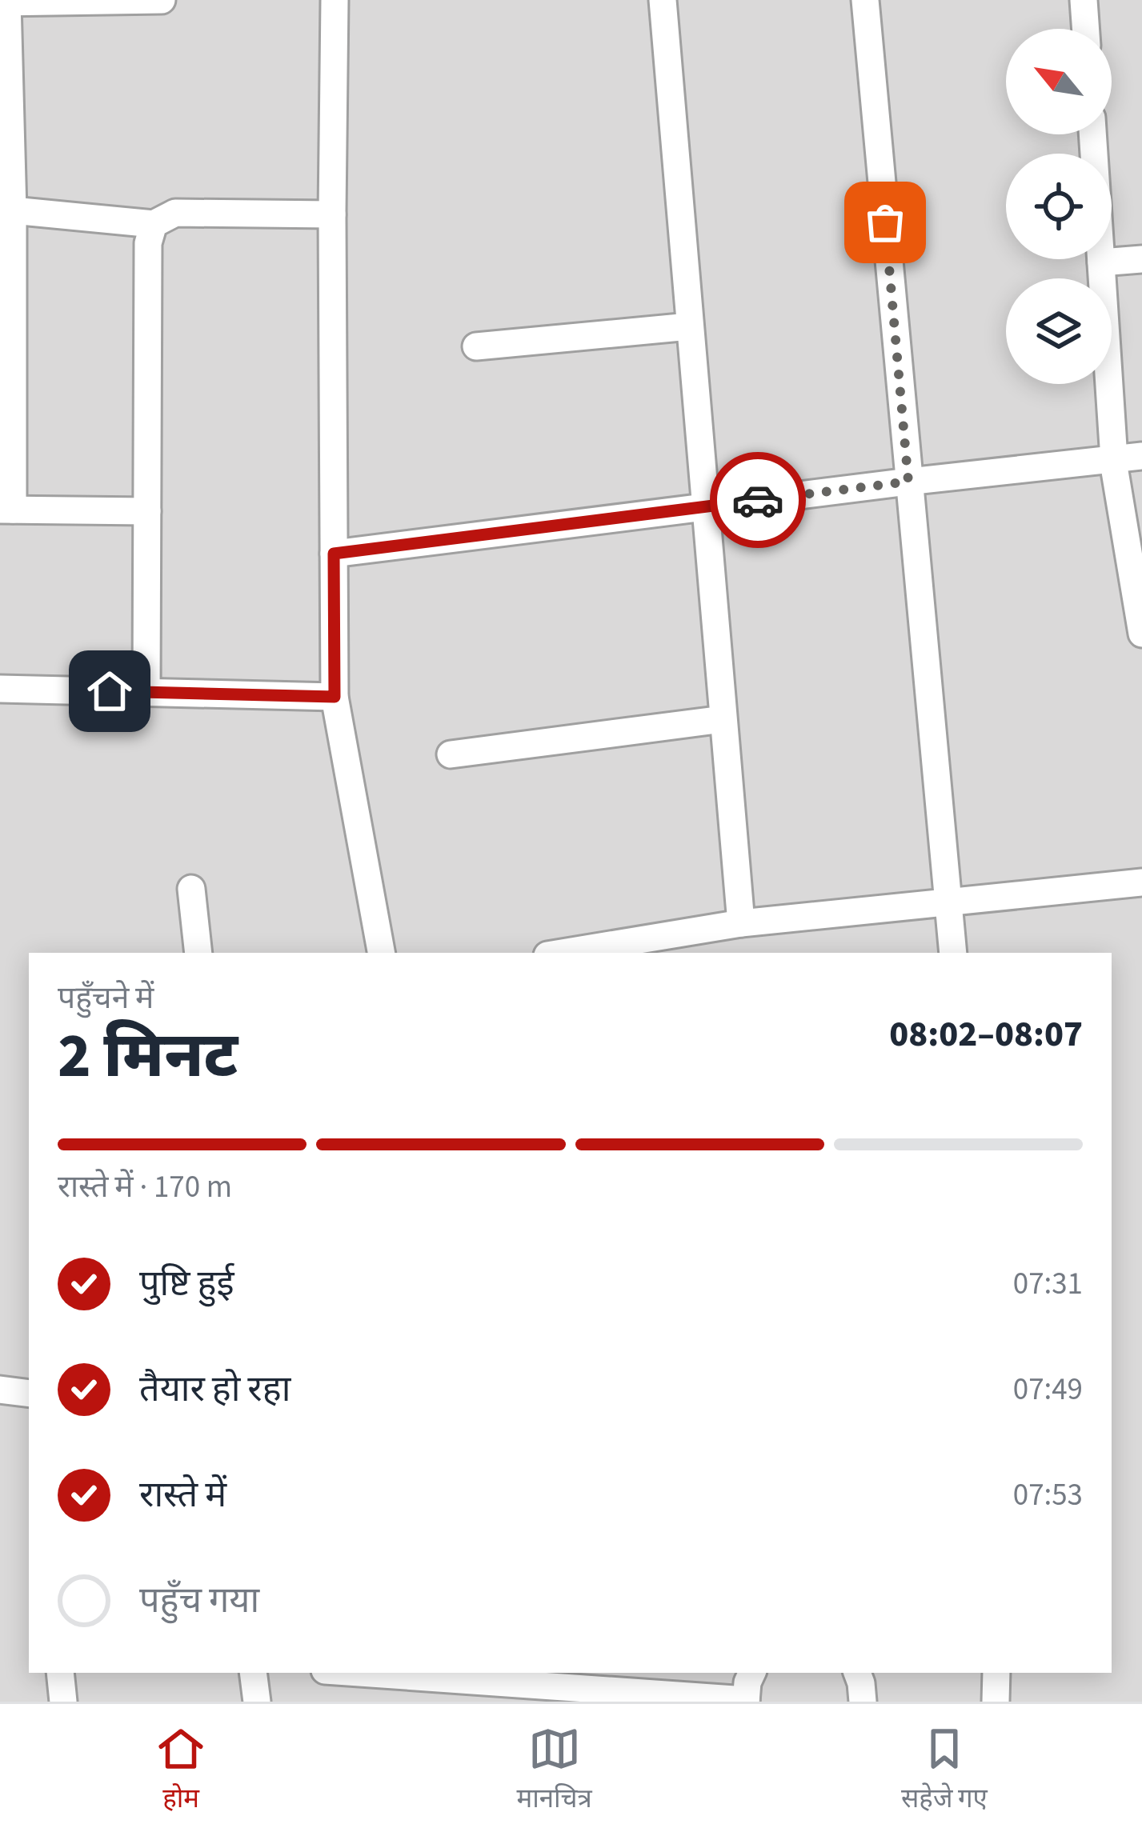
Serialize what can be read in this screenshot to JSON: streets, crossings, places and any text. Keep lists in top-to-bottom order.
{
  "north": "top left",
  "page": {
    "heading": ["2 मिनट", "पहुँचने में", "08:02–08:07"],
    "bar": "रास्ते में · 170 m",
    "list": [
      ["पुष्टि हुई", "07:31"],
      ["तैयार हो रहा", "07:49"],
      ["रास्ते में", "07:53"],
      "पहुँच गया"
    ],
    "tabs": ["होम", "मानचित्र", "सहेजे गए"]
  }
}
